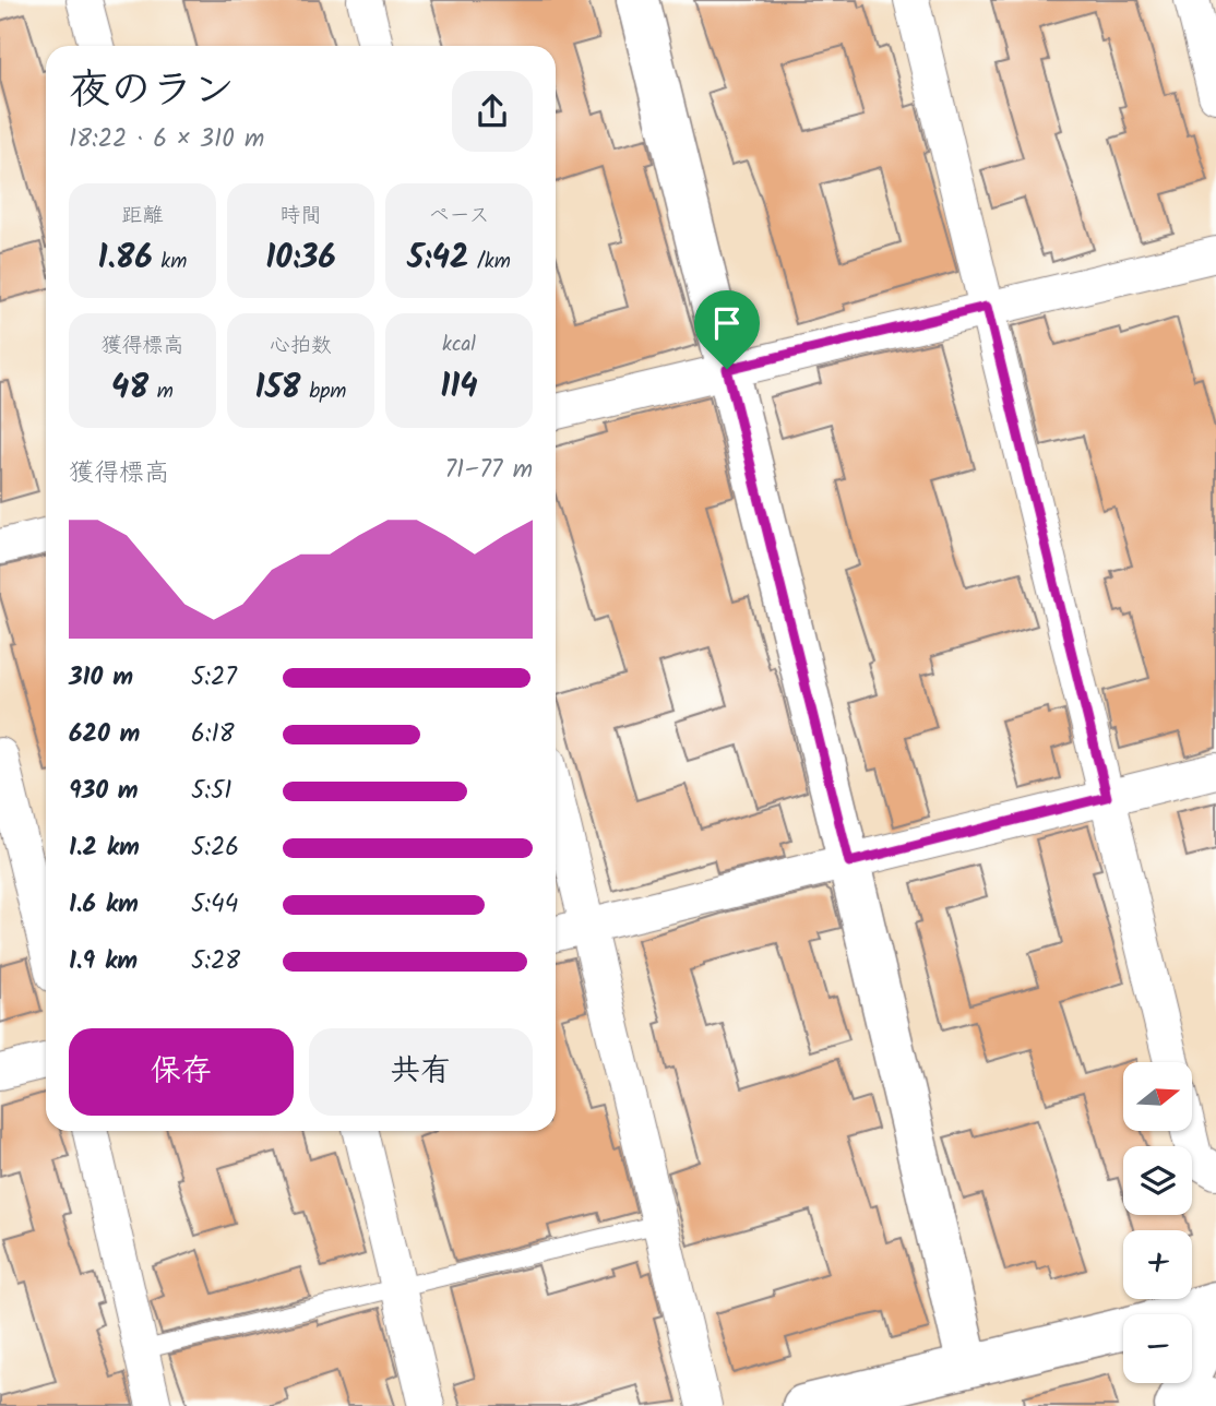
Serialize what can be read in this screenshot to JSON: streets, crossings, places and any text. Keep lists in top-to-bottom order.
{
  "north": "right",
  "page": {
    "heading": ["夜のラン", "18:22 · 6 × 310 m"],
    "stats": [
      ["距離", "1.86 km"],
      ["時間", "10:36"],
      ["ペース", "5:42 /km"],
      ["獲得標高", "48 m"],
      ["心拍数", "158 bpm"],
      ["kcal", "114"]
    ],
    "chart": ["獲得標高", "71–77 m"],
    "list": [
      {
        "name": "310 m",
        "note": "5:27"
      },
      {
        "name": "620 m",
        "note": "6:18"
      },
      {
        "name": "930 m",
        "note": "5:51"
      },
      {
        "name": "1.2 km",
        "note": "5:26"
      },
      {
        "name": "1.6 km",
        "note": "5:44"
      },
      {
        "name": "1.9 km",
        "note": "5:28"
      }
    ],
    "buttons": ["保存", "共有"],
    "map_buttons": ["+", "−"]
  }
}
